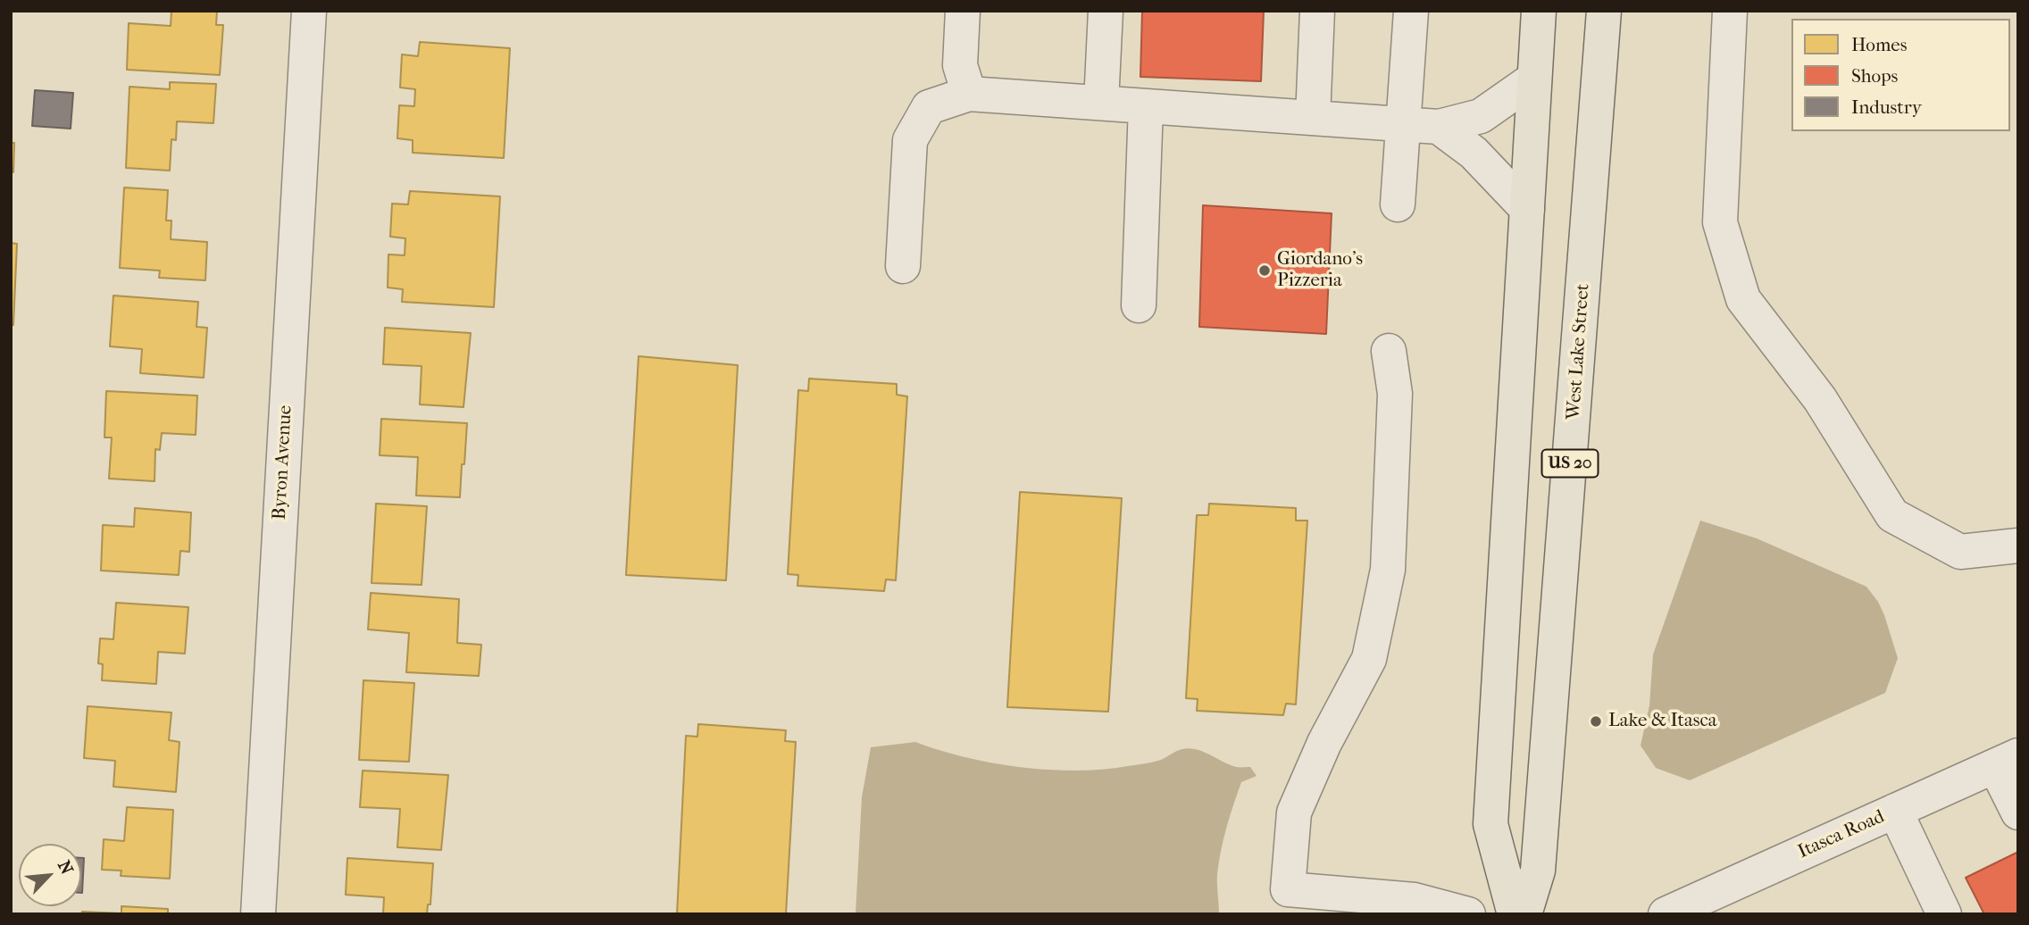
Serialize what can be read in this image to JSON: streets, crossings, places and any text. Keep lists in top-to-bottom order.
{
  "streets": {
    "main road": ["West Lake Street", "US 20"],
    "street": ["Byron Avenue", "Itasca Road"]
  },
  "places": ["Giordano's Pizzeria", "Lake & Itasca"],
  "legend": ["Homes", "Shops", "Industry"],
  "north": "top right"
}
